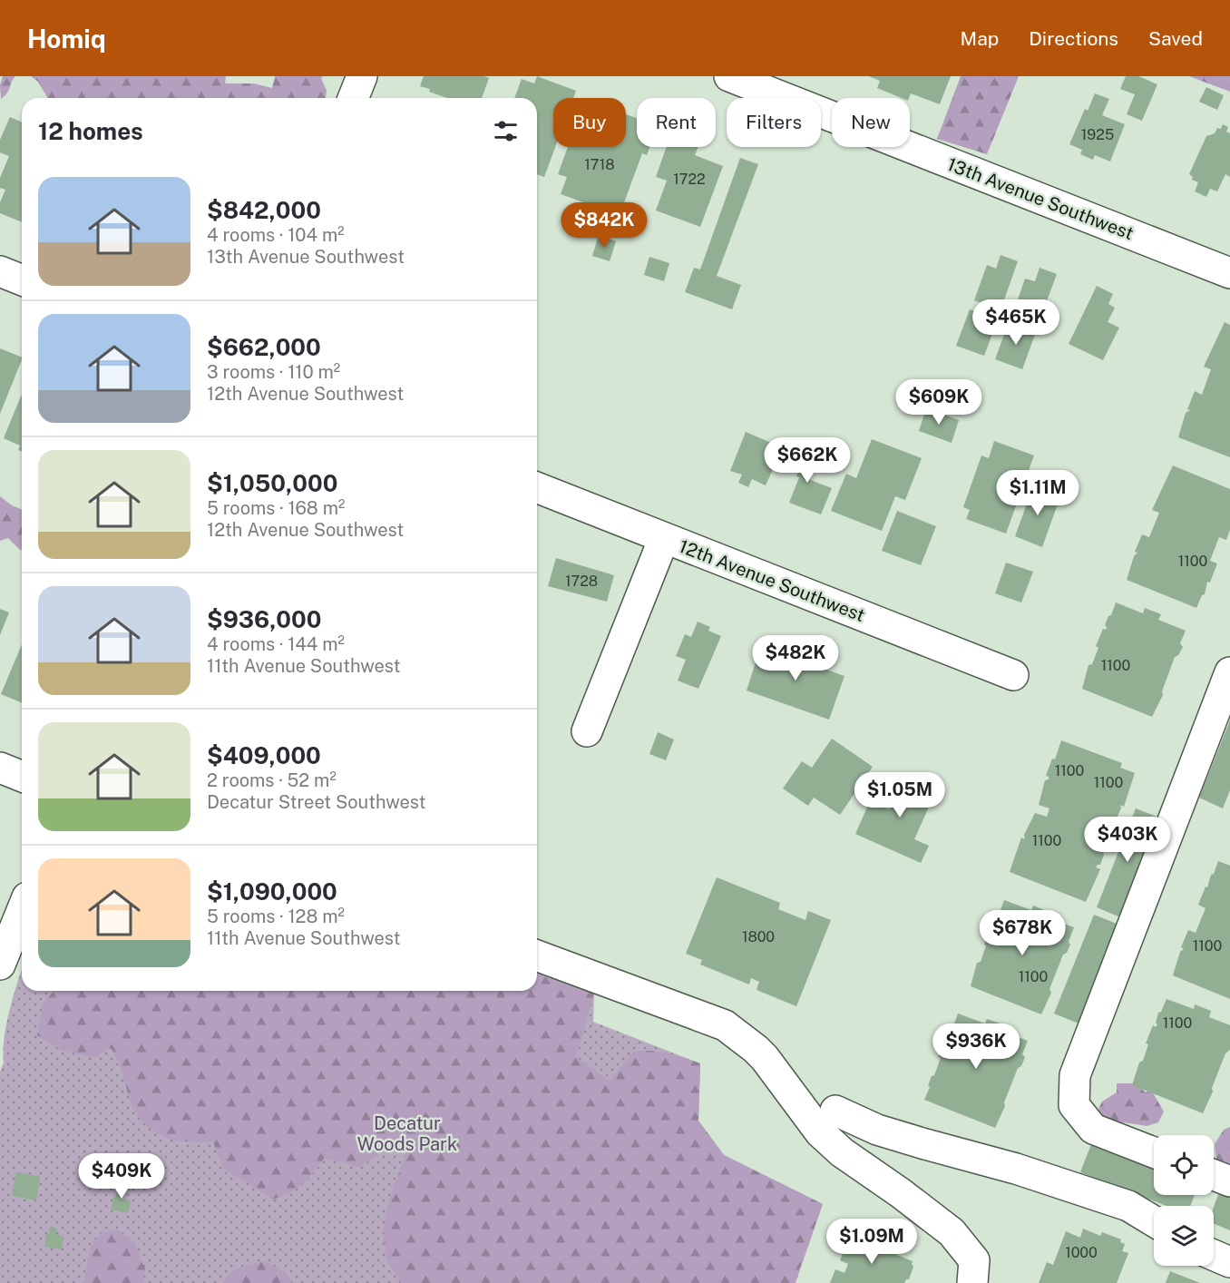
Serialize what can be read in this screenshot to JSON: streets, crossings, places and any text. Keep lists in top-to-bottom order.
{
  "streets": {
    "street": ["13th Avenue Southwest", "12th Avenue Southwest"]
  },
  "parks": ["Decatur Woods Park"],
  "house_numbers": [
    "1925",
    "1718",
    "1722",
    "1100",
    "1728",
    "1100",
    "1100",
    "1100",
    "1100",
    "1800",
    "1100",
    "1100",
    "1100",
    "1000"
  ],
  "page": {
    "header": "Homiq",
    "nav": ["Map", "Directions", "Saved"],
    "chip": [
      "Buy",
      "Rent",
      "Filters",
      "New"
    ],
    "heading": "12 homes",
    "list": [
      {
        "name": "$842,000",
        "note": "4 rooms · 104 m² · 13th Avenue Southwest"
      },
      {
        "name": "$662,000",
        "note": "3 rooms · 110 m² · 12th Avenue Southwest"
      },
      {
        "name": "$1,050,000",
        "note": "5 rooms · 168 m² · 12th Avenue Southwest"
      },
      {
        "name": "$936,000",
        "note": "4 rooms · 144 m² · 11th Avenue Southwest"
      },
      {
        "name": "$409,000",
        "note": "2 rooms · 52 m² · Decatur Street Southwest"
      },
      {
        "name": "$1,090,000",
        "note": "5 rooms · 128 m² · 11th Avenue Southwest"
      }
    ],
    "price": [
      "$842K",
      "$465K",
      "$609K",
      "$662K",
      "$1.11M",
      "$482K",
      "$1.05M",
      "$403K",
      "$678K",
      "$936K",
      "$409K",
      "$1.09M"
    ]
  }
}
